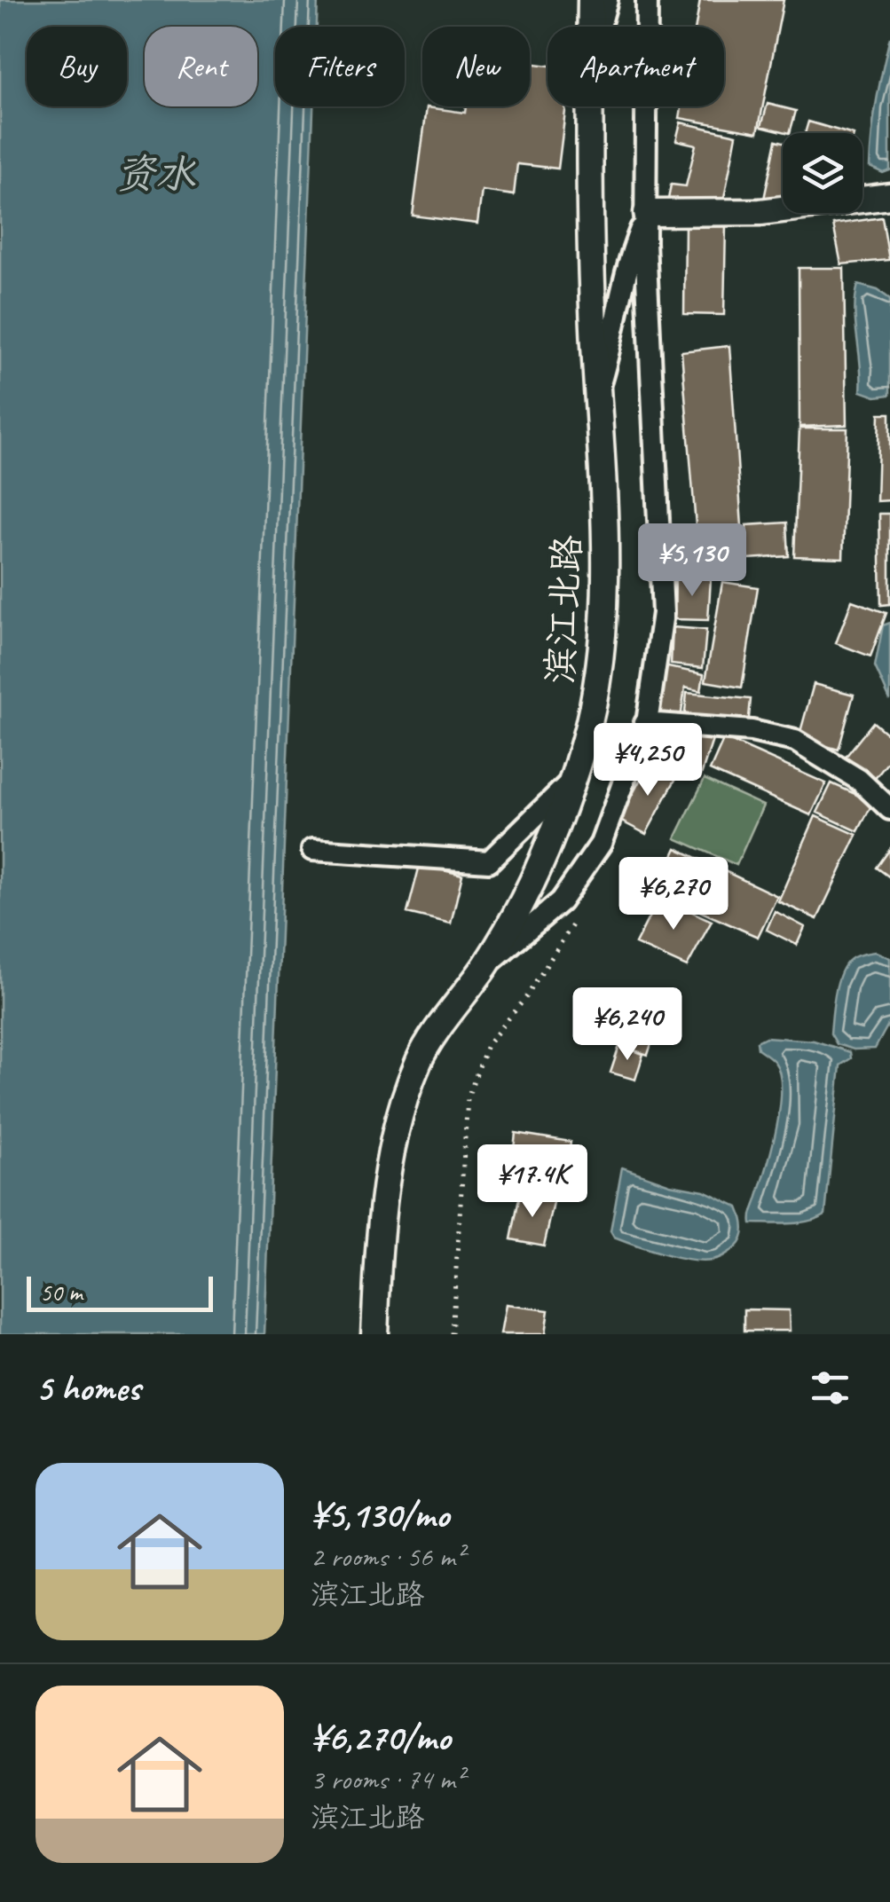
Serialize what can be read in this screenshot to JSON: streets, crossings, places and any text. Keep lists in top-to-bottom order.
{
  "streets": {
    "street": ["滨江北路"]
  },
  "water": ["资水"],
  "scale_bar": "50 m",
  "page": {
    "chip": [
      "Buy",
      "Rent",
      "Filters",
      "New",
      "Apartment"
    ],
    "price": [
      "¥5,130",
      "¥4,250",
      "¥6,270",
      "¥6,240",
      "¥17.4K"
    ],
    "scale": "50 m",
    "heading": "5 homes",
    "list": [
      {
        "name": "¥5,130/mo",
        "note": "2 rooms · 56 m² · 滨江北路"
      },
      {
        "name": "¥6,270/mo",
        "note": "3 rooms · 74 m² · 滨江北路"
      }
    ]
  }
}
